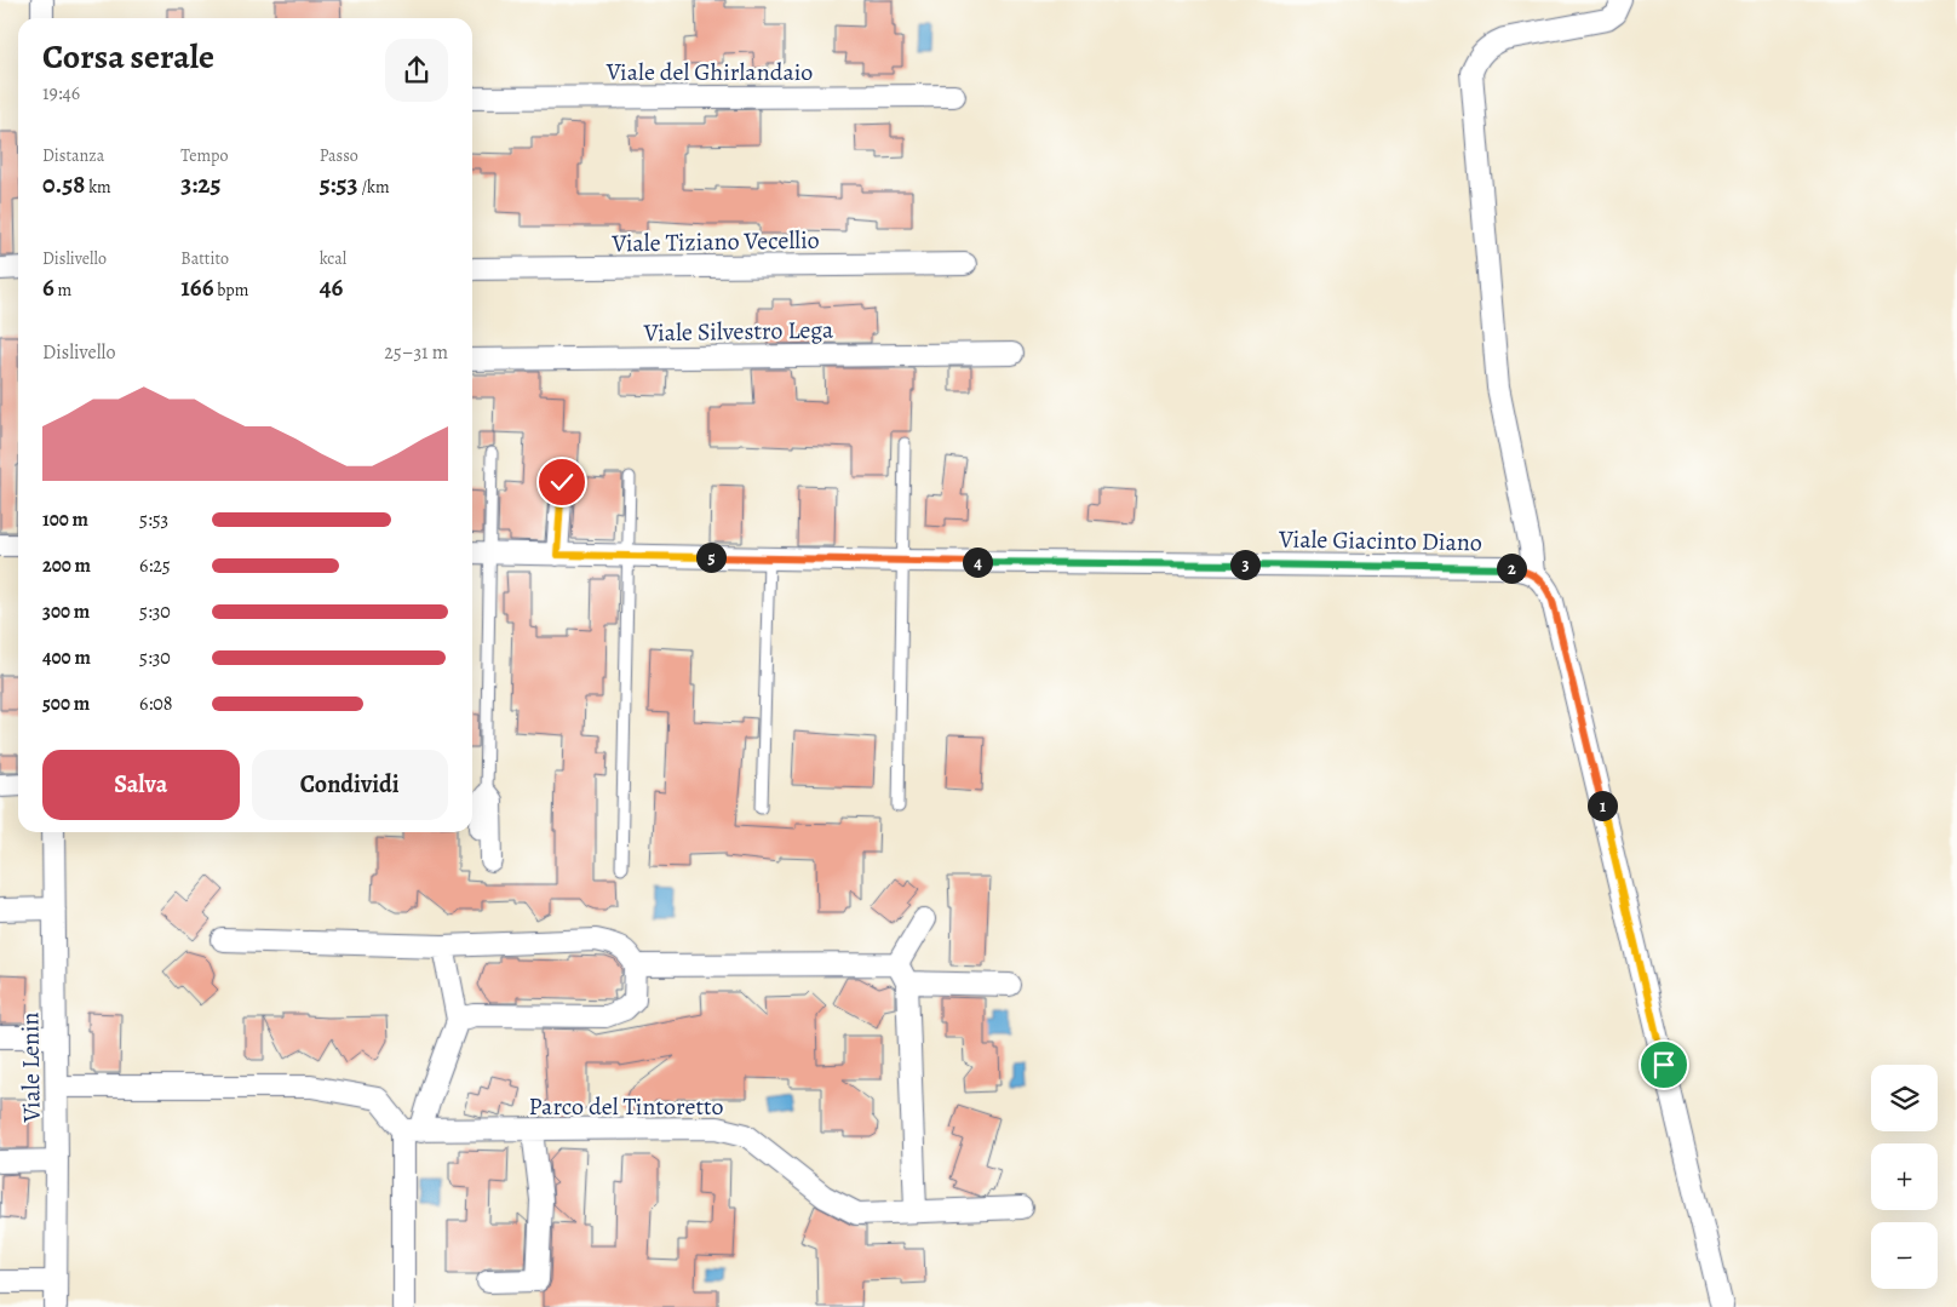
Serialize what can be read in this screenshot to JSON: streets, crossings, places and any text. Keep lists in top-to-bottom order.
{
  "streets": {
    "street": [
      "Viale del Ghirlandaio",
      "Viale Tiziano Vecellio",
      "Viale Silvestro Lega",
      "Viale Giacinto Diano",
      "Viale Lenin",
      "Parco del Tintoretto"
    ]
  },
  "page": {
    "heading": ["Corsa serale", "19:46"],
    "stats": [
      ["Distanza", "0.58 km"],
      ["Tempo", "3:25"],
      ["Passo", "5:53 /km"],
      ["Dislivello", "6 m"],
      ["Battito", "166 bpm"],
      ["kcal", "46"]
    ],
    "chart": ["Dislivello", "25–31 m"],
    "list": [
      {
        "name": "100 m",
        "note": "5:53"
      },
      {
        "name": "200 m",
        "note": "6:25"
      },
      {
        "name": "300 m",
        "note": "5:30"
      },
      {
        "name": "400 m",
        "note": "5:30"
      },
      {
        "name": "500 m",
        "note": "6:08"
      }
    ],
    "pins": [
      "5",
      "4",
      "3",
      "2",
      "1"
    ],
    "buttons": ["Salva", "Condividi"],
    "map_buttons": ["+", "−"]
  }
}
